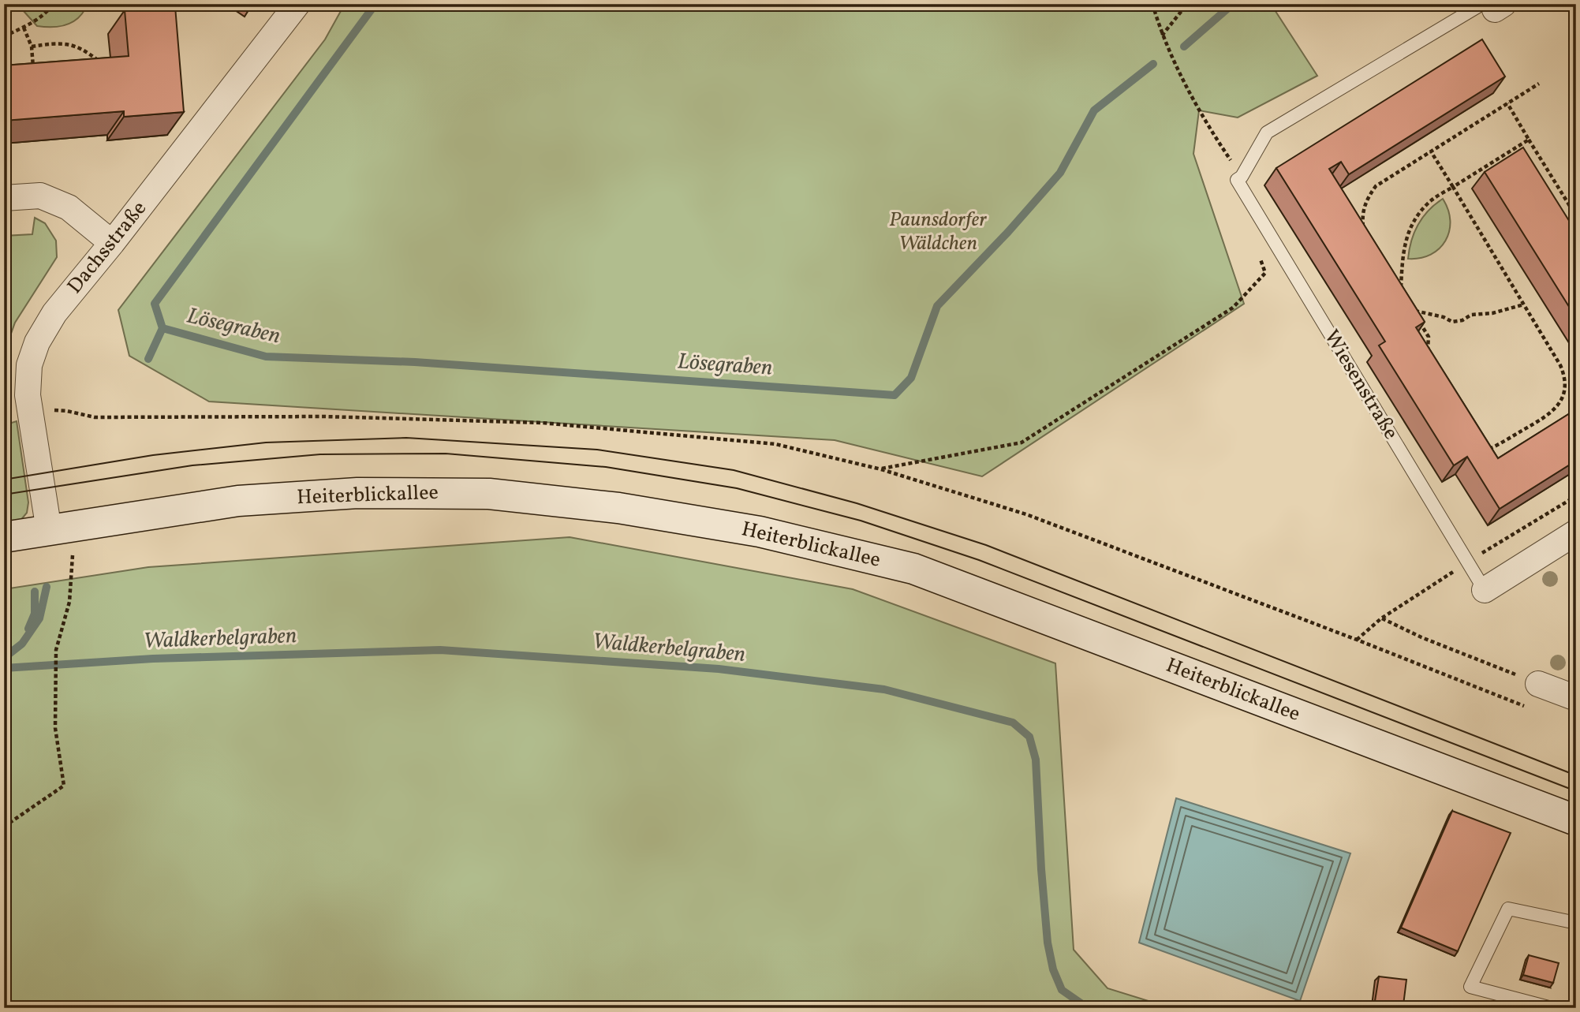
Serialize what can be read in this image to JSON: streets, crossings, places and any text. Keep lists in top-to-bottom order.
{
  "streets": {
    "main road": ["Heiterblickallee"],
    "street": ["Dachsstraße"],
    "lane": ["Wiesenstraße"]
  },
  "crossings": [
    ["Dachsstraße", "Heiterblickallee"]
  ],
  "water": ["Lösegraben", "Waldkerbelgraben"],
  "parks": ["Paunsdorfer Wäldchen"]
}
